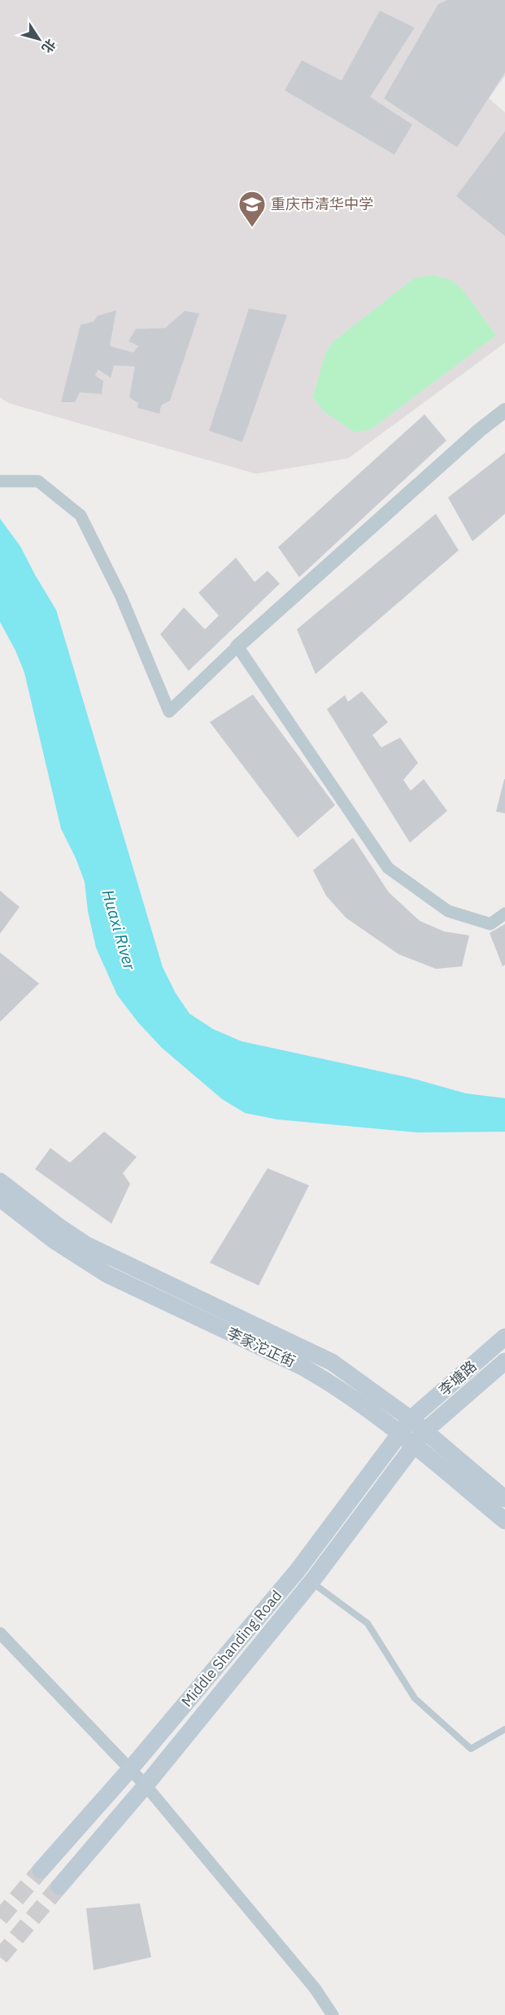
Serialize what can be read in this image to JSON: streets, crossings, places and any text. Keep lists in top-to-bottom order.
{
  "streets": {
    "main road": ["李家沱正街", "李塘路", "Middle Shanding Road"]
  },
  "crossings": [
    ["李家沱正街", "李塘路"],
    ["李家沱正街", "Middle Shanding Road"],
    ["李塘路", "Middle Shanding Road"]
  ],
  "water": ["Huaxi River"],
  "places": {
    "school or university": ["重庆市清华中学"]
  },
  "north": "bottom right"
}
